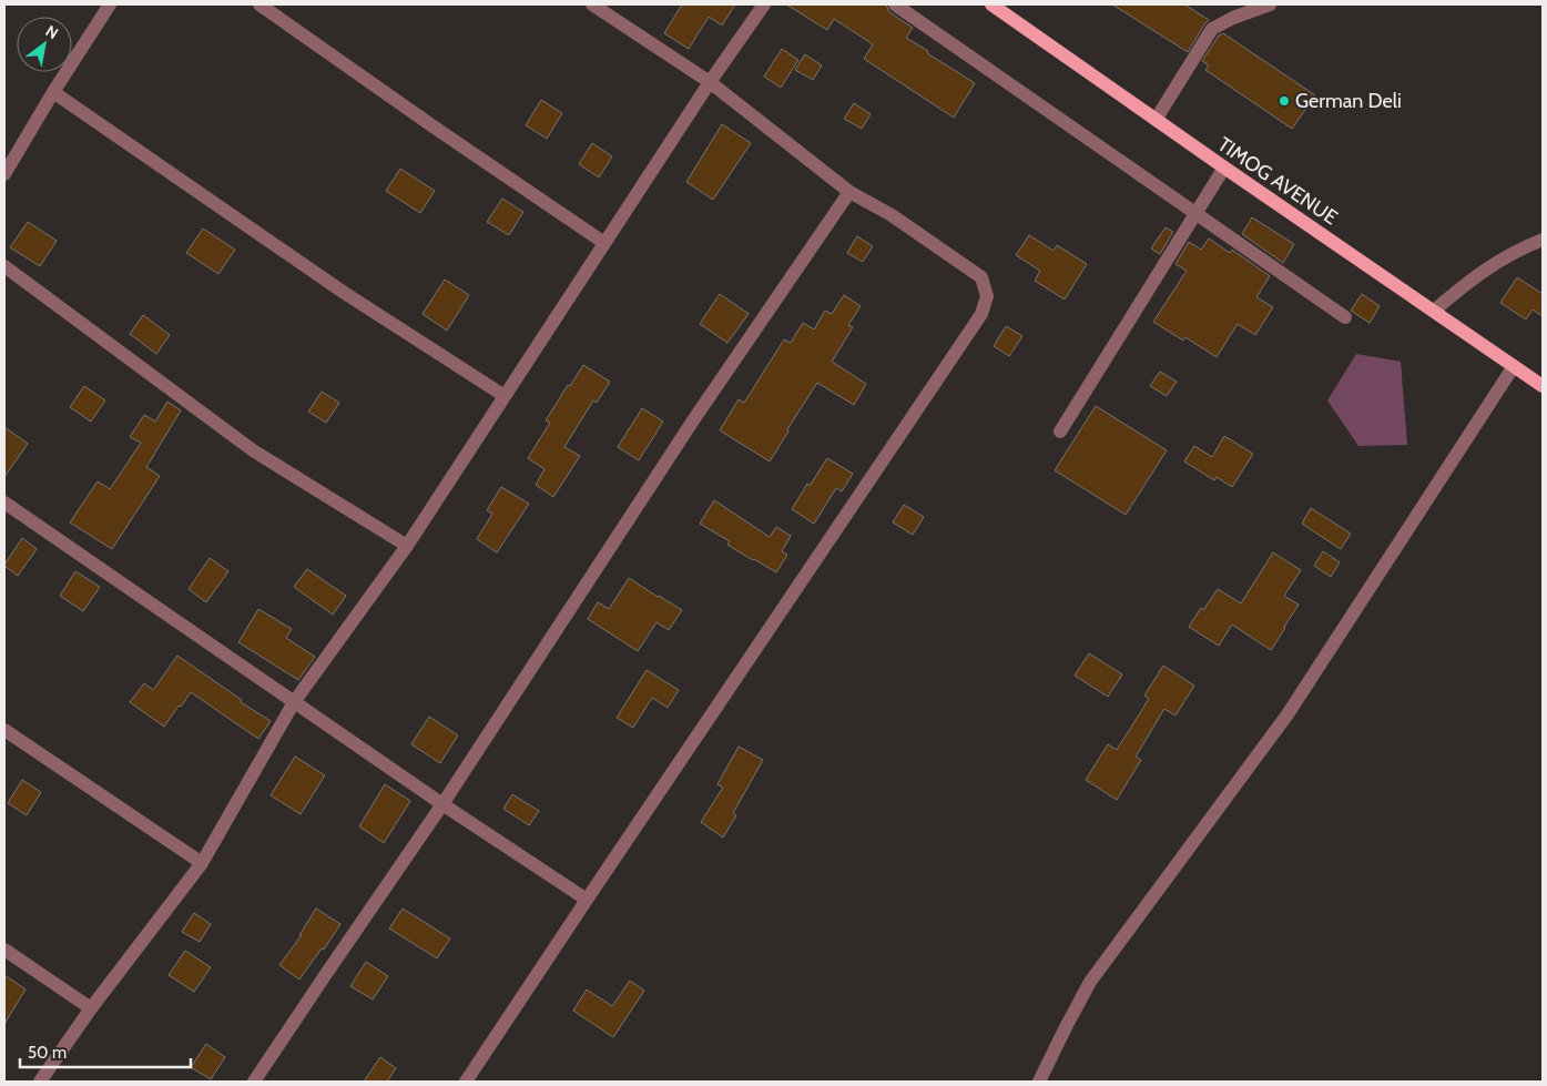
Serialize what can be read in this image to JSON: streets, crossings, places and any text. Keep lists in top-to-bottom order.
{
  "streets": {
    "main road": ["TIMOG AVENUE"]
  },
  "places": ["German Deli"],
  "scale_bar": "50 m",
  "north": "top right"
}
